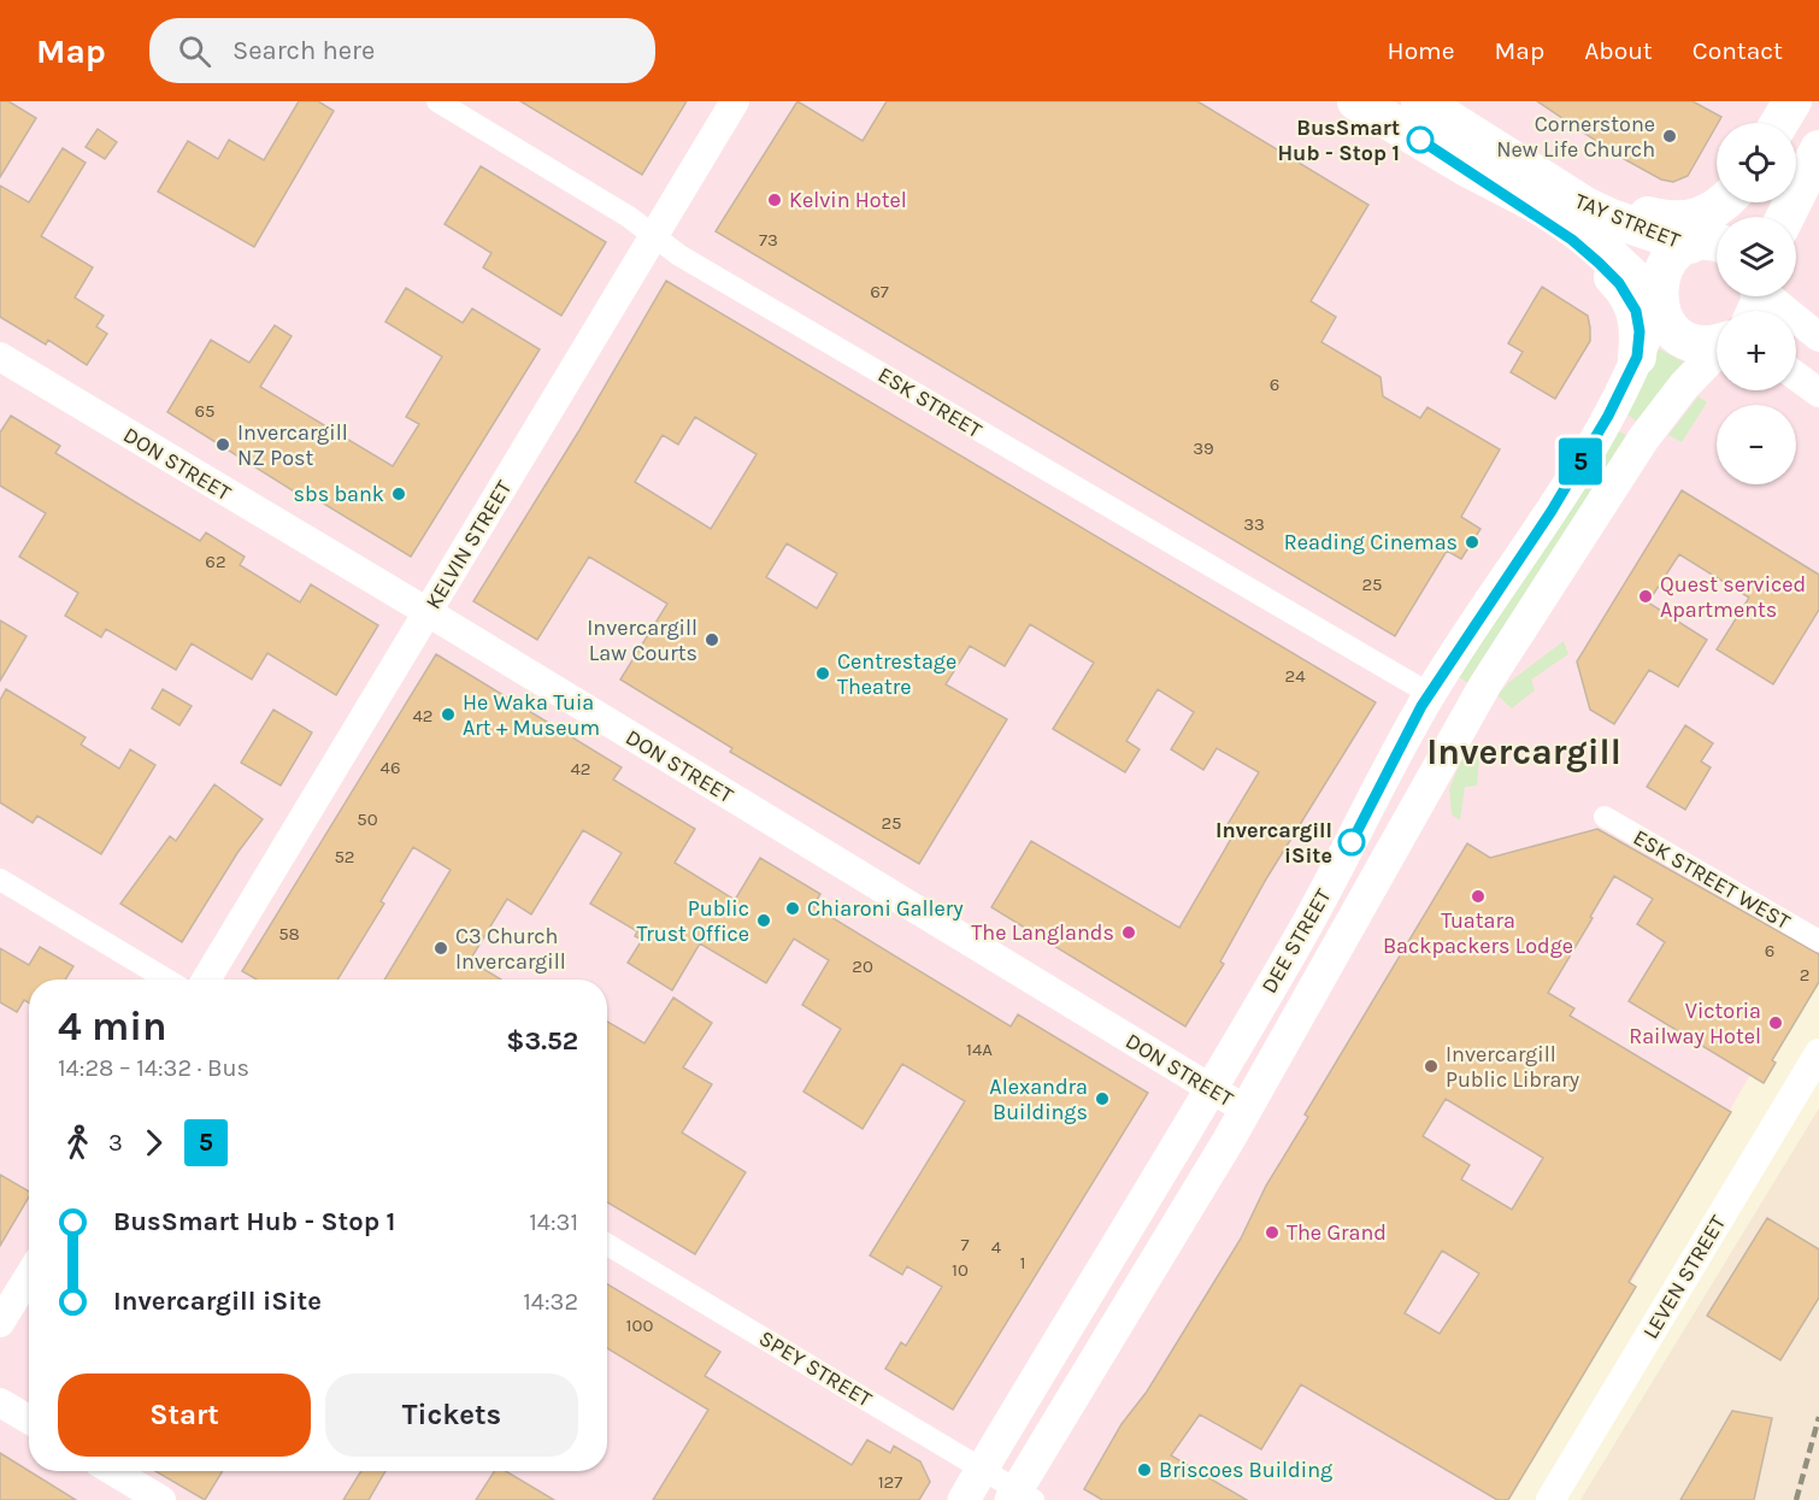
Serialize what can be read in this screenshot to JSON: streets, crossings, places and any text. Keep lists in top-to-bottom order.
{
  "streets": {
    "highway": ["TAY STREET"],
    "main road": ["DEE STREET"],
    "street": [
      "ESK STREET",
      "DON STREET",
      "KELVIN STREET",
      "ESK STREET WEST",
      "LEVEN STREET",
      "SPEY STREET"
    ]
  },
  "crossings": [
    ["TAY STREET", "DEE STREET"],
    ["ESK STREET", "KELVIN STREET"],
    ["ESK STREET", "DEE STREET"],
    ["DON STREET", "KELVIN STREET"],
    ["DON STREET", "DEE STREET"],
    ["DEE STREET", "SPEY STREET"]
  ],
  "districts": ["Invercargill"],
  "places": [
    "Cornerstone New Life Church",
    "BusSmart Hub - Stop 1",
    "Kelvin Hotel",
    "Invercargill NZ Post",
    "sbs bank",
    "Reading Cinemas",
    "Quest serviced Apartments",
    "Invercargill Law Courts",
    "Centrestage Theatre",
    "He Waka Tuia Art + Museum",
    "Invercargill iSite",
    "Tuatara Backpackers Lodge",
    "Chiaroni Gallery",
    "Public Trust Office",
    "The Langlands",
    "C3 Church Invercargill",
    "Victoria Railway Hotel",
    "Invercargill Public Library",
    "Alexandra Buildings",
    "The Grand",
    "Briscoes Building"
  ],
  "lines": ["bus line 5"],
  "house_numbers": [
    "73",
    "67",
    "6",
    "65",
    "39",
    "33",
    "62",
    "25",
    "24",
    "42",
    "46",
    "42",
    "50",
    "25",
    "52",
    "58",
    "6",
    "20",
    "2",
    "14A",
    "7",
    "4",
    "1",
    "10",
    "100",
    "127"
  ],
  "page": {
    "header": "Map",
    "search": "Search here",
    "nav": [
      "Home",
      "Map",
      "About",
      "Contact"
    ],
    "on_map": "5",
    "map_buttons": ["+", "−"],
    "heading": ["4 min", "14:28 – 14:32 · Bus", "$3.52"],
    "legs": ["3", "5"],
    "list": [
      {
        "name": "BusSmart Hub - Stop 1",
        "value": "14:31"
      },
      {
        "name": "Invercargill iSite",
        "value": "14:32"
      }
    ],
    "buttons": ["Start", "Tickets"]
  }
}
